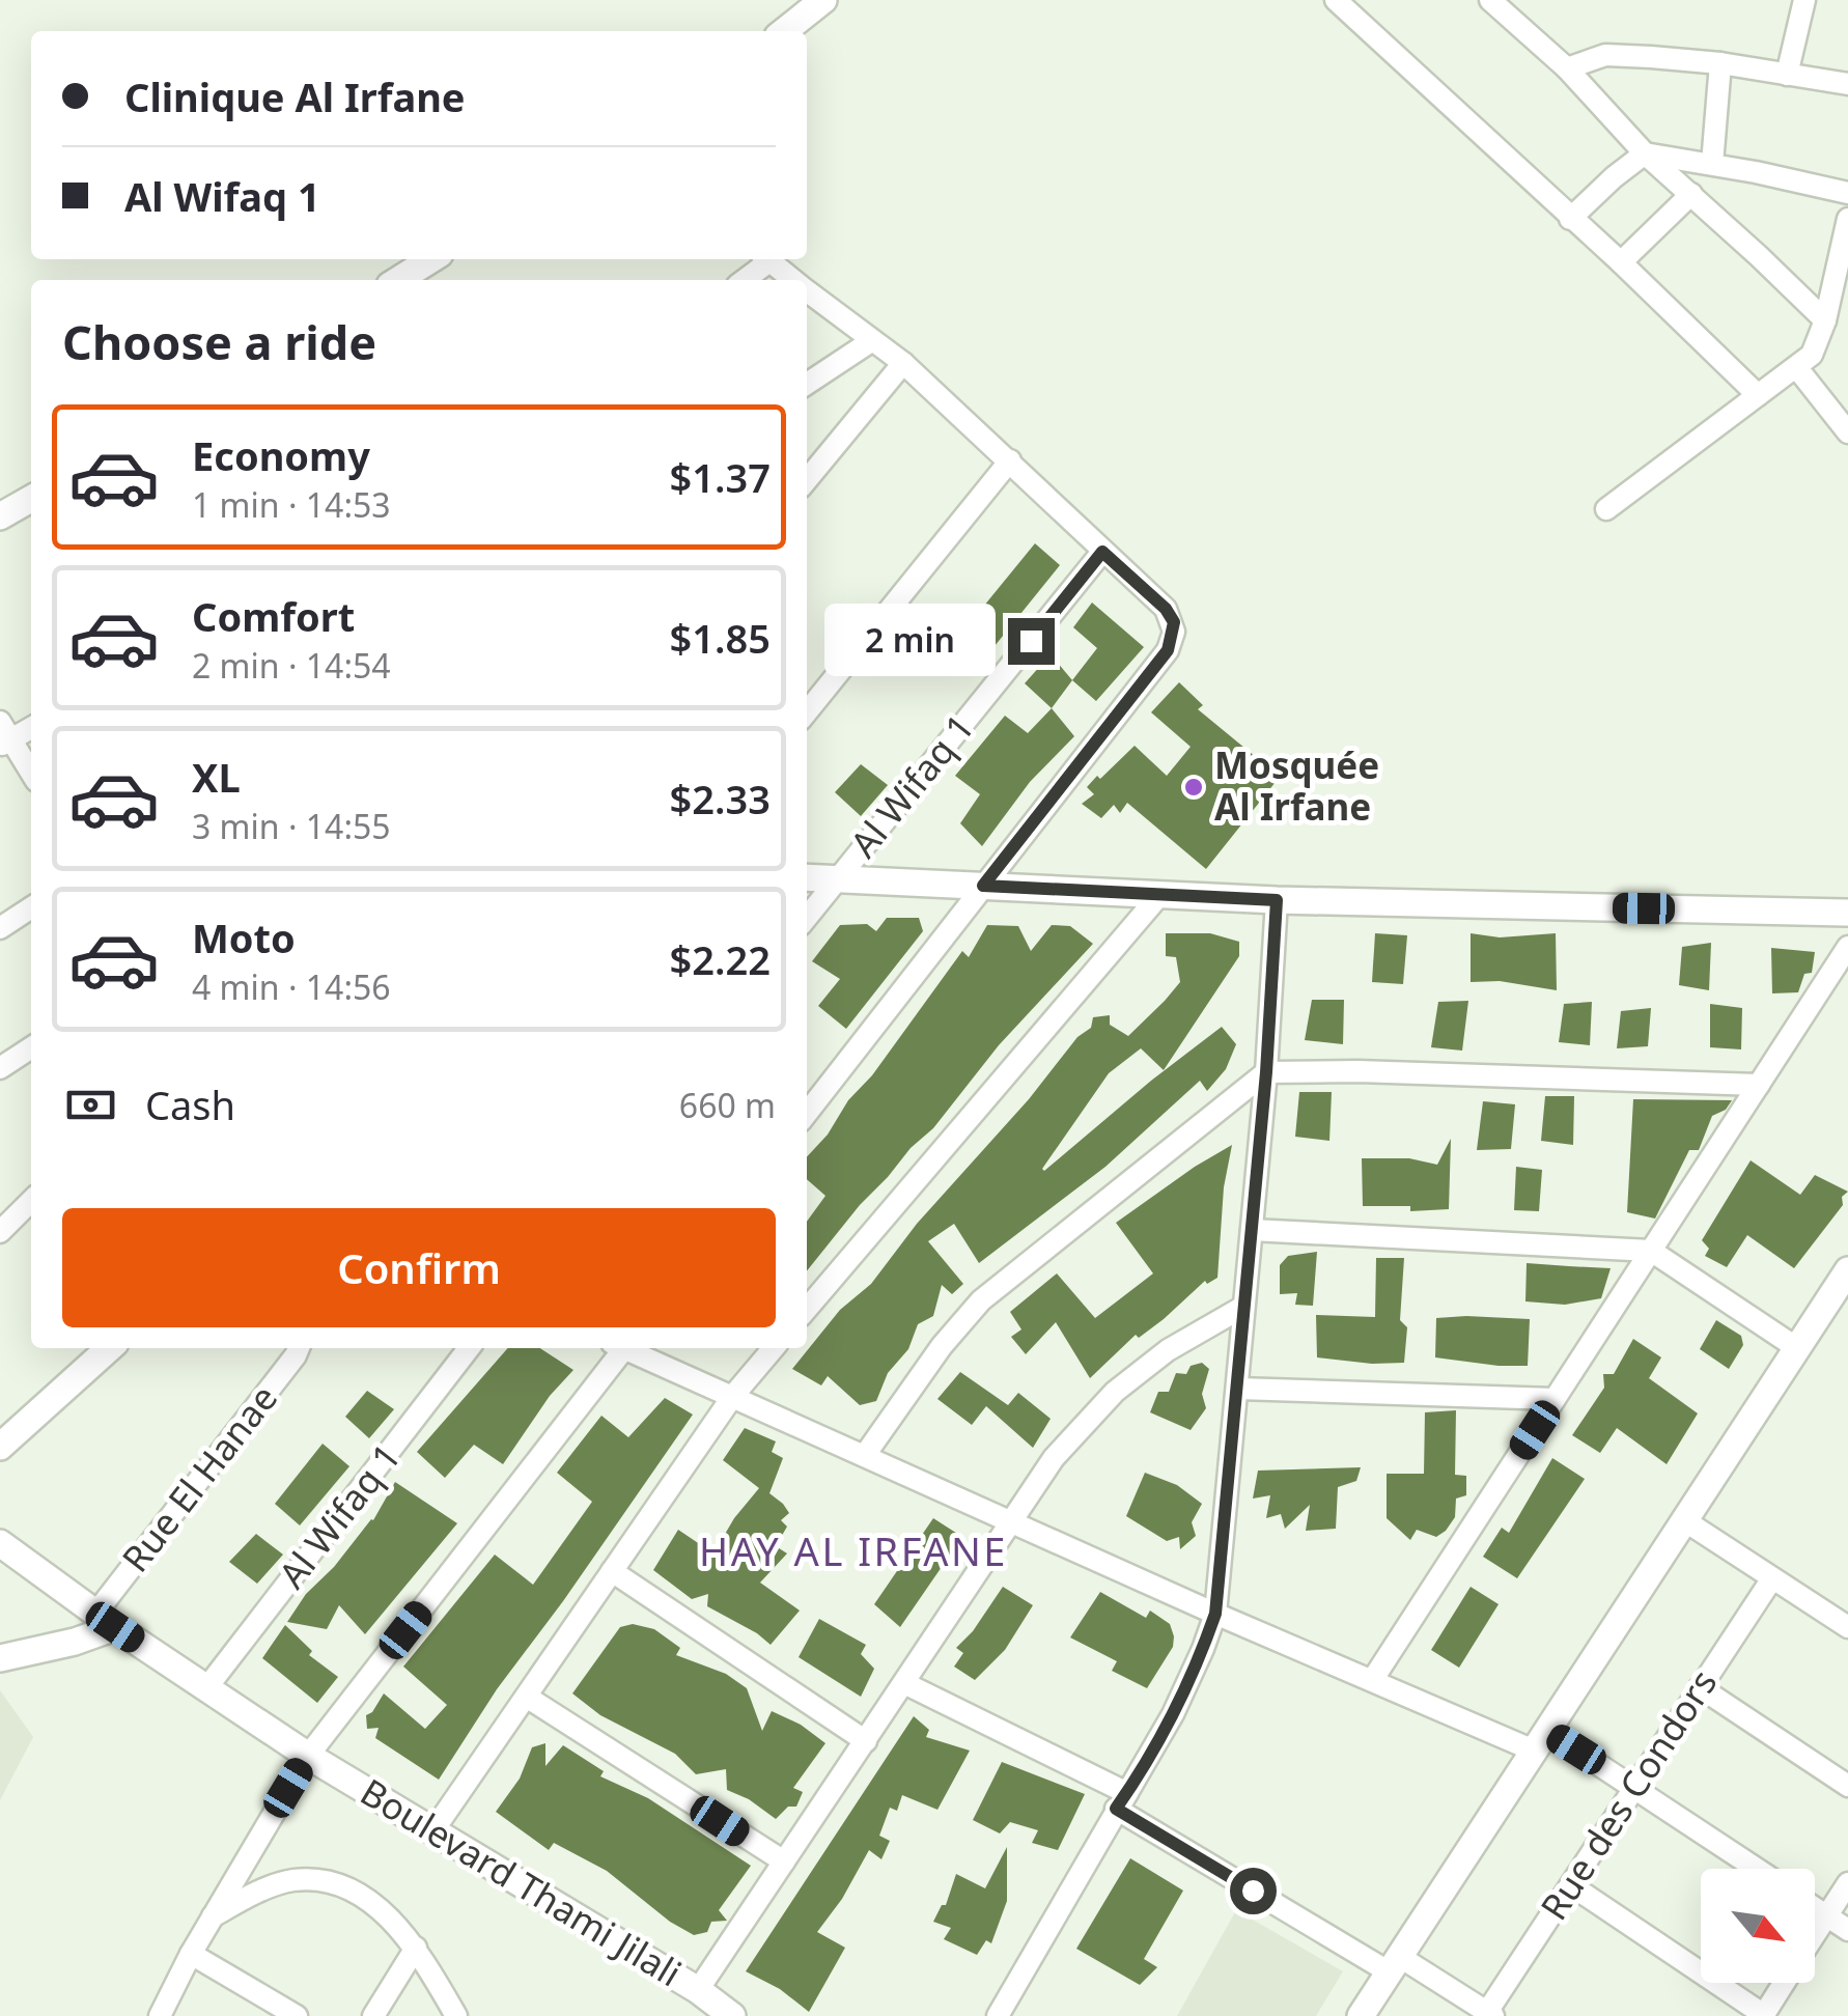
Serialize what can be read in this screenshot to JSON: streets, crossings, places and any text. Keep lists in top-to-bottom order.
{
  "streets": {
    "street": [
      "Al Wifaq 1",
      "Rue El Hanae",
      "Rue des Condors",
      "Boulevard Thami Jilali"
    ]
  },
  "crossings": [
    ["Al Wifaq 1", "Boulevard Thami Jilali"],
    ["Rue El Hanae", "Boulevard Thami Jilali"]
  ],
  "districts": ["HAY AL IRFANE"],
  "places": ["Mosquée Al Irfane"],
  "north": "bottom right",
  "page": {
    "banner": ["Clinique Al Irfane", "Al Wifaq 1"],
    "heading": "Choose a ride",
    "list": [
      {
        "name": "Economy",
        "note": "1 min · 14:53",
        "value": "$1.37"
      },
      {
        "name": "Comfort",
        "note": "2 min · 14:54",
        "value": "$1.85"
      },
      {
        "name": "XL",
        "note": "3 min · 14:55",
        "value": "$2.33"
      },
      {
        "name": "Moto",
        "note": "4 min · 14:56",
        "value": "$2.22"
      }
    ],
    "bubble": "2 min",
    "pay": ["Cash", "660 m"],
    "buttons": "Confirm"
  }
}
